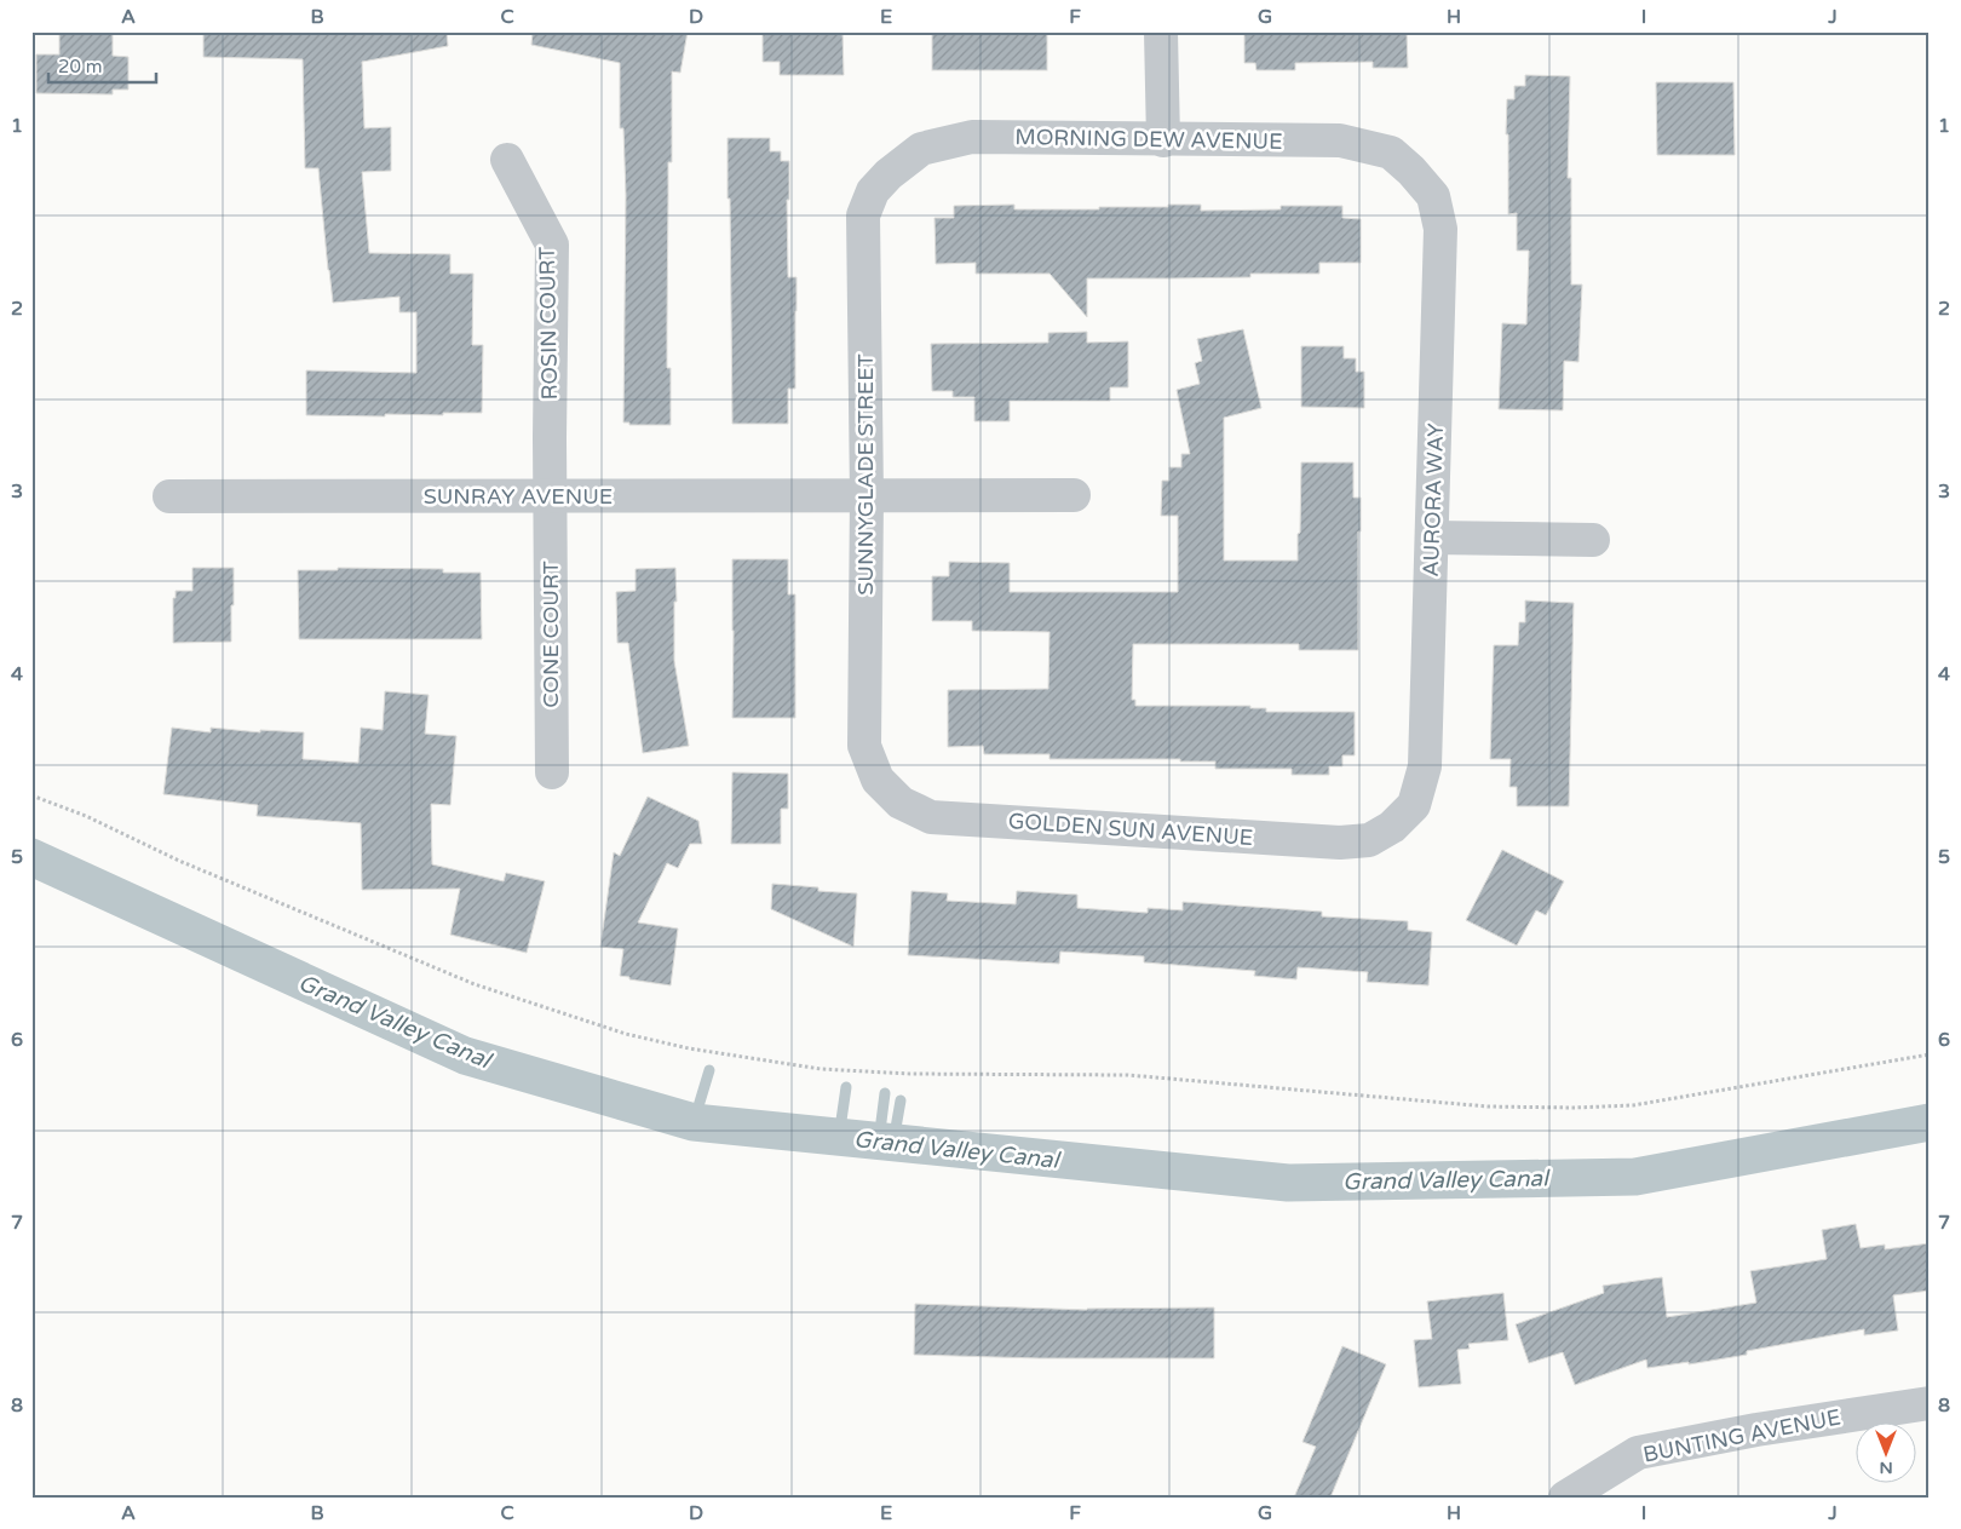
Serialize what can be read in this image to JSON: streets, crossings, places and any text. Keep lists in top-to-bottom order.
{
  "streets": {
    "street": [
      "MORNING DEW AVENUE",
      "ROSIN COURT",
      "SUNNYGLADE STREET",
      "SUNRAY AVENUE",
      "AURORA WAY",
      "CONE COURT",
      "GOLDEN SUN AVENUE",
      "BUNTING AVENUE"
    ]
  },
  "crossings": [
    ["MORNING DEW AVENUE", "SUNNYGLADE STREET"],
    ["MORNING DEW AVENUE", "AURORA WAY"],
    ["ROSIN COURT", "SUNRAY AVENUE"],
    ["ROSIN COURT", "CONE COURT"],
    ["SUNNYGLADE STREET", "SUNRAY AVENUE"],
    ["SUNNYGLADE STREET", "GOLDEN SUN AVENUE"],
    ["SUNRAY AVENUE", "CONE COURT"],
    ["AURORA WAY", "GOLDEN SUN AVENUE"]
  ],
  "water": ["Grand Valley Canal"],
  "scale_bar": "20 m",
  "north": "bottom",
  "grid": {
    "columns": [
      "A",
      "B",
      "C",
      "D",
      "E",
      "F",
      "G",
      "H",
      "I",
      "J"
    ],
    "rows": [
      "1",
      "2",
      "3",
      "4",
      "5",
      "6",
      "7",
      "8"
    ]
  }
}
